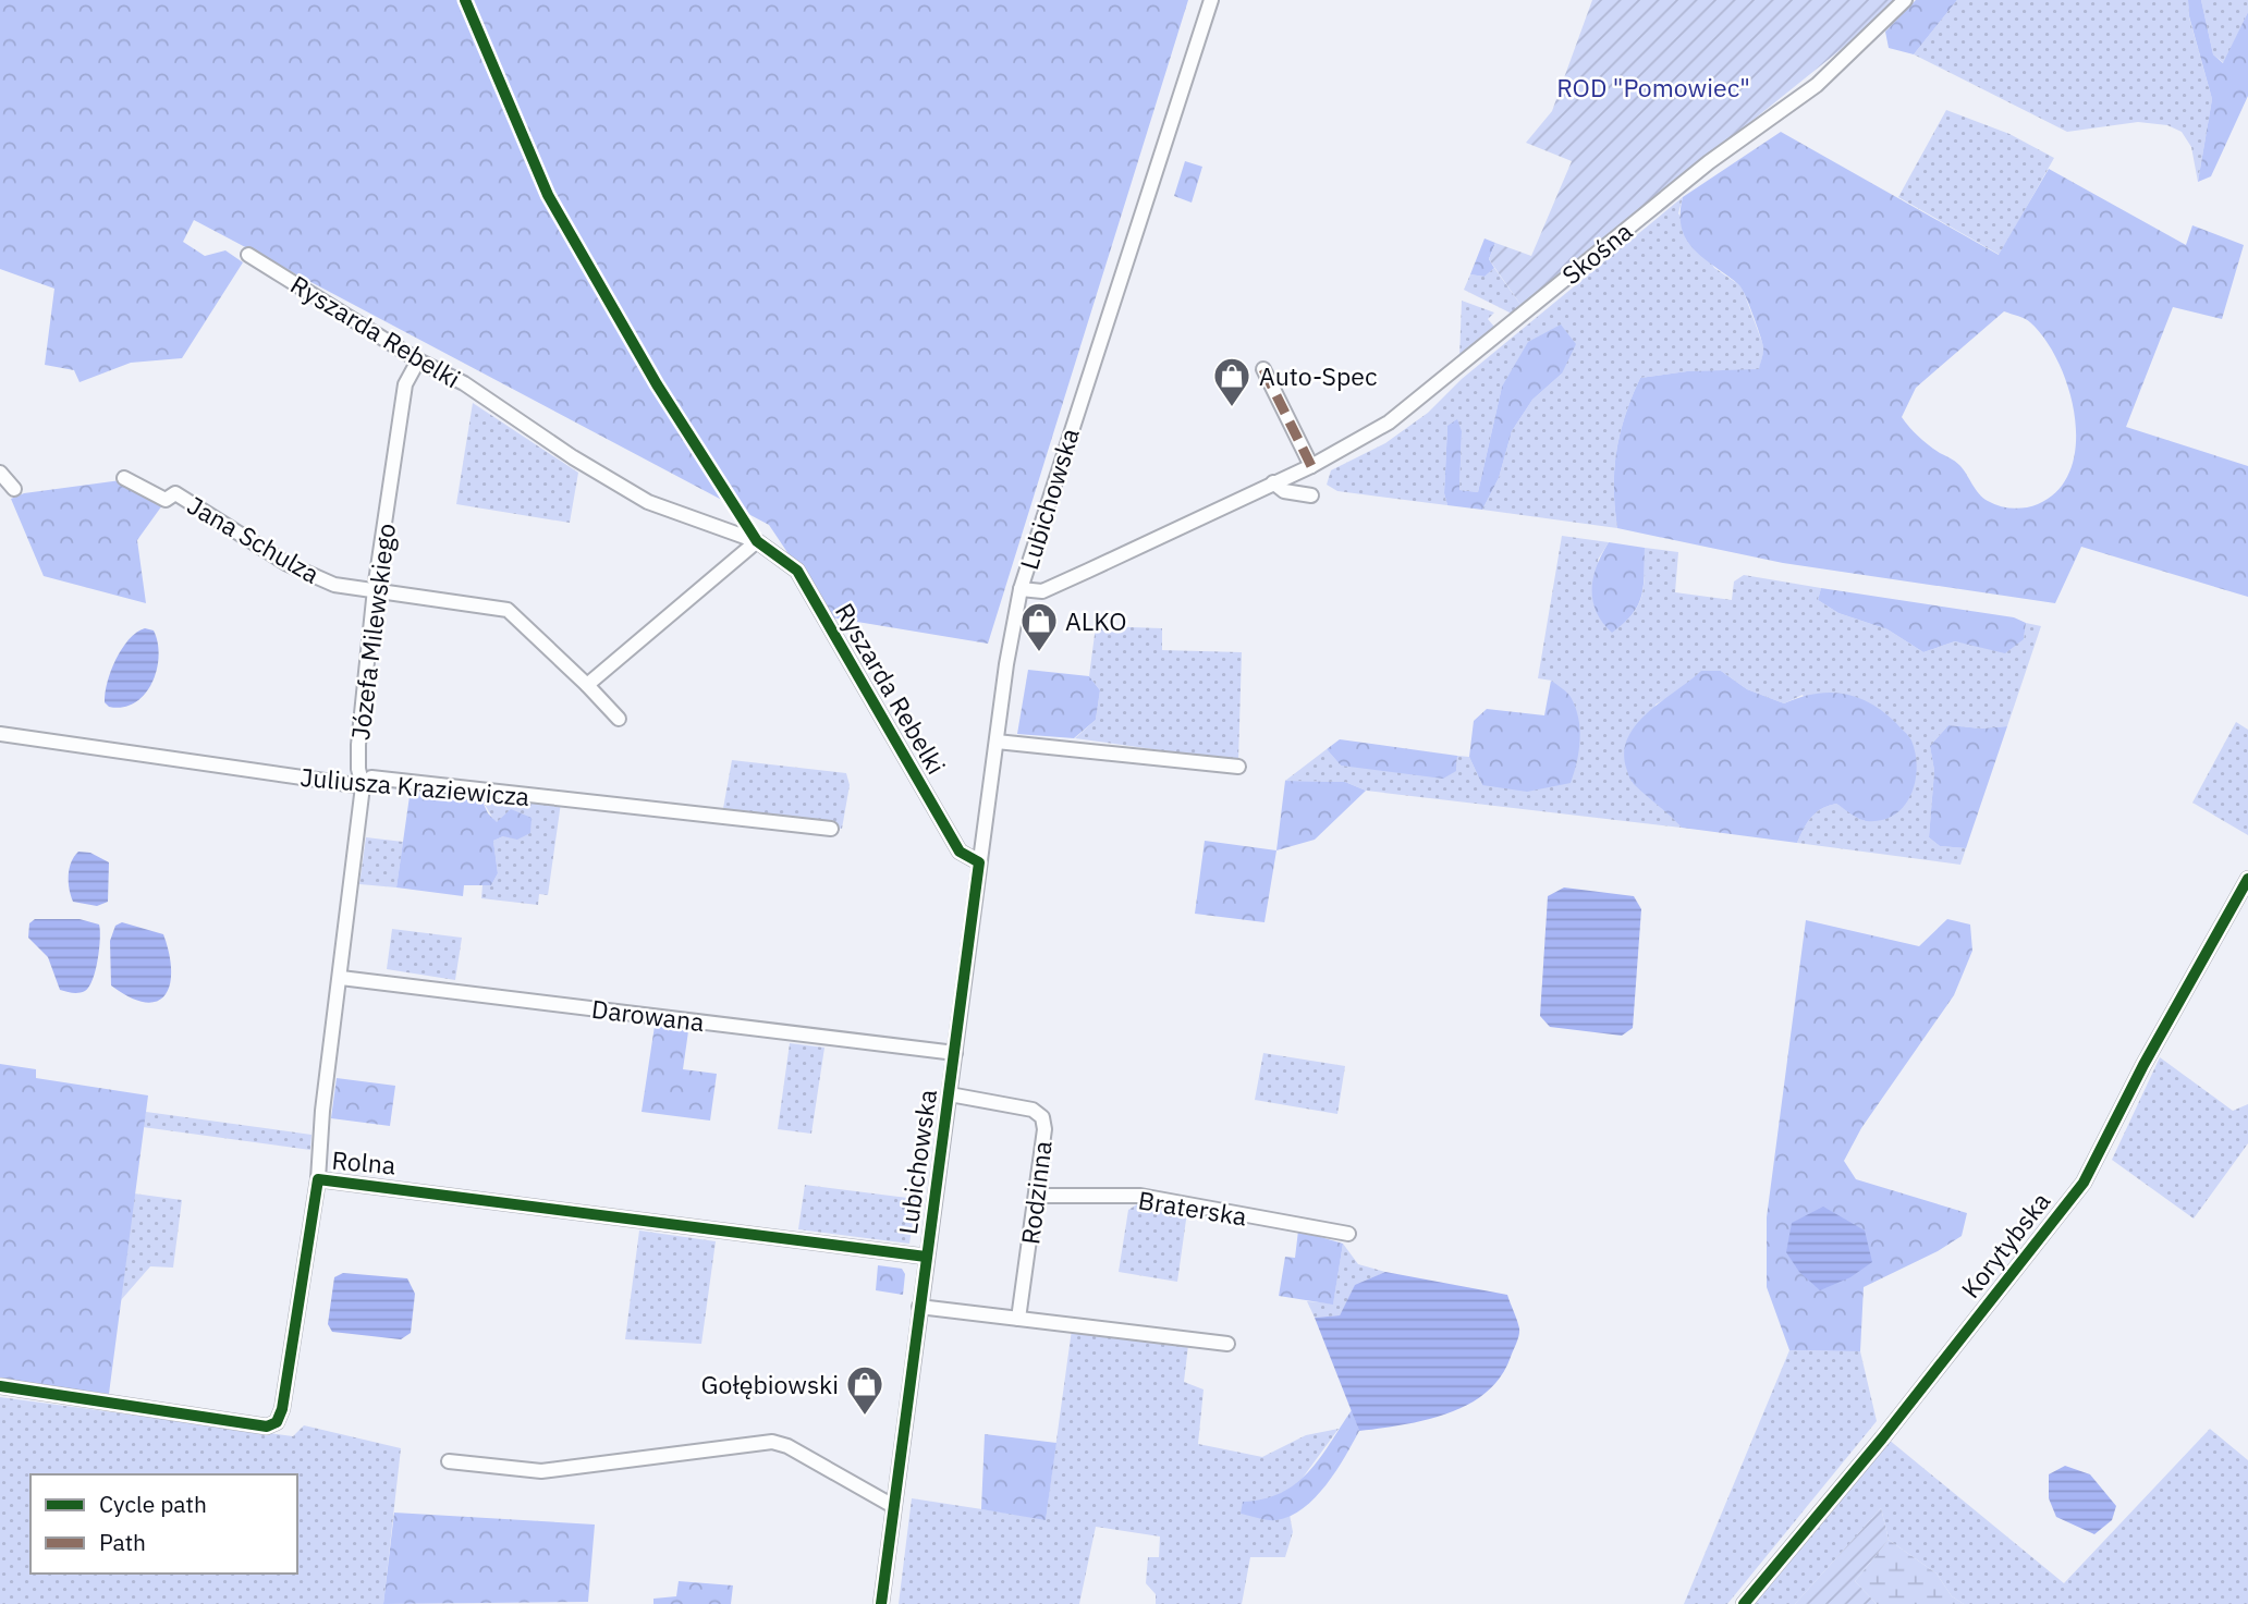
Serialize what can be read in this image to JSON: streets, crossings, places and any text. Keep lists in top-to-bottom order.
{
  "streets": {
    "street": [
      "Skośna",
      "Ryszarda Rebelki",
      "Lubichowska",
      "Jana Schulza",
      "Józefa Milewskiego",
      "Juliusza Kraziewicza",
      "Darowana",
      "Rolna",
      "Rodzinna",
      "Braterska",
      "Korytybska"
    ]
  },
  "crossings": [
    ["Skośna", "Lubichowska"],
    ["Ryszarda Rebelki", "Lubichowska"],
    ["Ryszarda Rebelki", "Józefa Milewskiego"],
    ["Lubichowska", "Darowana"],
    ["Lubichowska", "Rolna"],
    ["Lubichowska", "Rodzinna"],
    ["Jana Schulza", "Józefa Milewskiego"],
    ["Józefa Milewskiego", "Juliusza Kraziewicza"],
    ["Józefa Milewskiego", "Darowana"],
    ["Józefa Milewskiego", "Rolna"],
    ["Rodzinna", "Braterska"]
  ],
  "parks": ["ROD \"Pomowiec\""],
  "places": {
    "shop": ["Auto-Spec", "ALKO", "Gołębiowski"]
  },
  "legend": ["Cycle path", "Path"]
}
